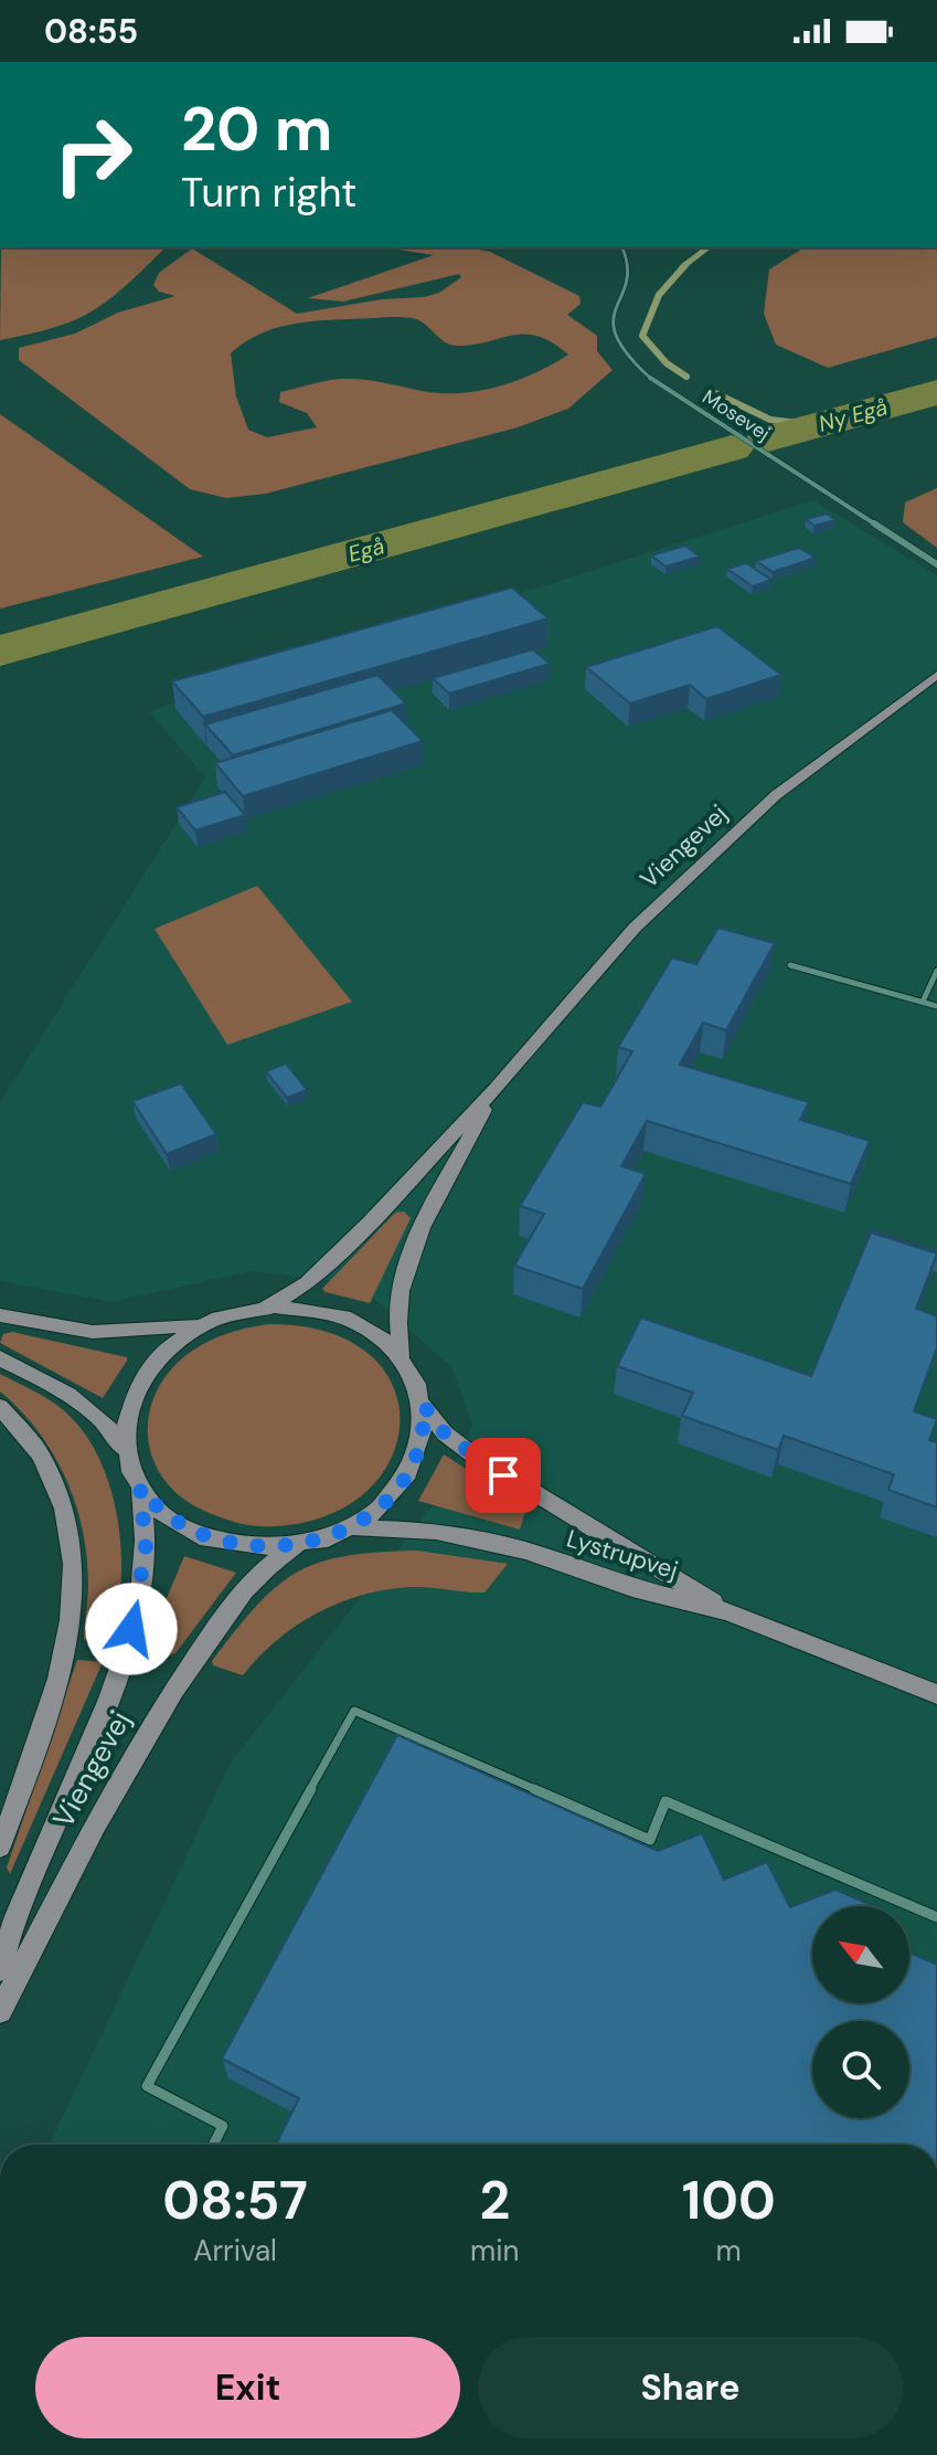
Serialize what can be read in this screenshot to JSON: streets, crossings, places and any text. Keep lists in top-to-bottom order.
{
  "streets": {
    "street": ["Mosevej", "Viengevej", "Lystrupvej"]
  },
  "crossings": [
    ["Viengevej", "Lystrupvej"]
  ],
  "water": ["Ny Egå", "Egå"],
  "north": "top left",
  "page": {
    "status": "08:55",
    "turn": ["20 m", "Turn right"],
    "eta": [
      "08:57",
      "Arrival",
      "2",
      "min",
      "100",
      "m"
    ],
    "buttons": ["Exit", "Share"]
  }
}
